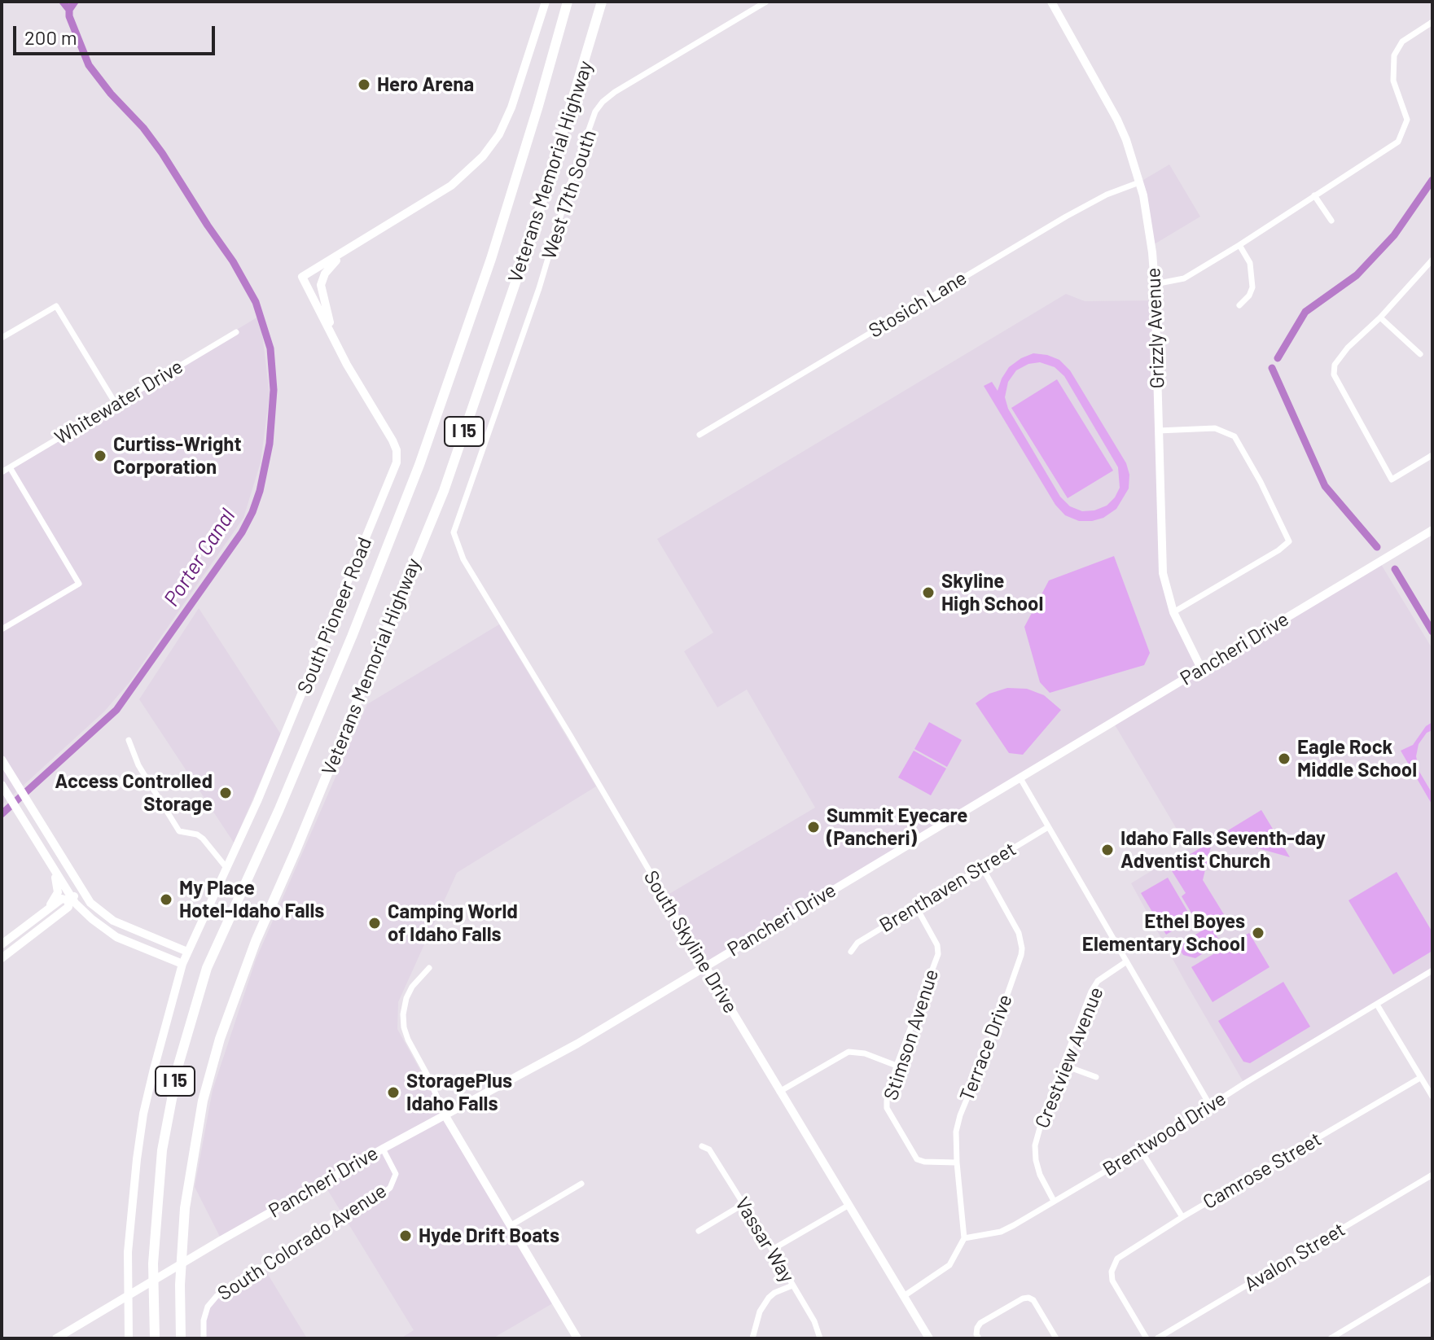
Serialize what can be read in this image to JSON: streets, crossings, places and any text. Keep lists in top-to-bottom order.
{
  "streets": {
    "highway": ["Veterans Memorial Highway", "I 15"],
    "street": [
      "West 17th South",
      "Stosich Lane",
      "Grizzly Avenue",
      "Whitewater Drive",
      "South Pioneer Road",
      "Pancheri Drive",
      "Brenthaven Street",
      "South Skyline Drive",
      "Stimson Avenue",
      "Terrace Drive",
      "Crestview Avenue",
      "Brentwood Drive",
      "Camrose Street",
      "Vassar Way",
      "South Colorado Avenue",
      "Avalon Street"
    ]
  },
  "crossings": [
    ["West 17th South", "South Skyline Drive"],
    ["Stosich Lane", "Grizzly Avenue"],
    ["Grizzly Avenue", "Pancheri Drive"],
    ["Pancheri Drive", "South Skyline Drive"],
    ["Pancheri Drive", "South Colorado Avenue"],
    ["Brenthaven Street", "Stimson Avenue"],
    ["Brenthaven Street", "Terrace Drive"],
    ["Stimson Avenue", "Terrace Drive"],
    ["Terrace Drive", "Brentwood Drive"],
    ["Crestview Avenue", "Brentwood Drive"]
  ],
  "water": ["Porter Canal"],
  "places": [
    "Hero Arena",
    "Curtiss-Wright Corporation",
    "Skyline High School",
    "Eagle Rock Middle School",
    "Access Controlled Storage",
    "Summit Eyecare (Pancheri)",
    "Idaho Falls Seventh-day Adventist Church",
    "My Place Hotel-Idaho Falls",
    "Camping World of Idaho Falls",
    "Ethel Boyes Elementary School",
    "StoragePlus Idaho Falls",
    "Hyde Drift Boats"
  ],
  "scale_bar": "200 m"
}
